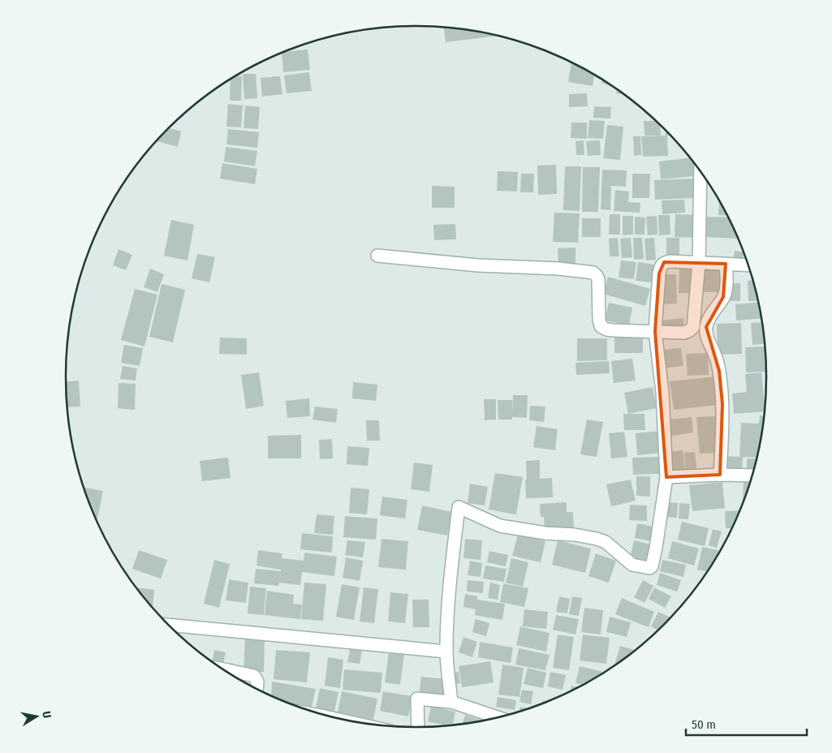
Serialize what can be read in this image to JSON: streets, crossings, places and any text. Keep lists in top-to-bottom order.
{
  "scale_bar": "50 m",
  "north": "right"
}
